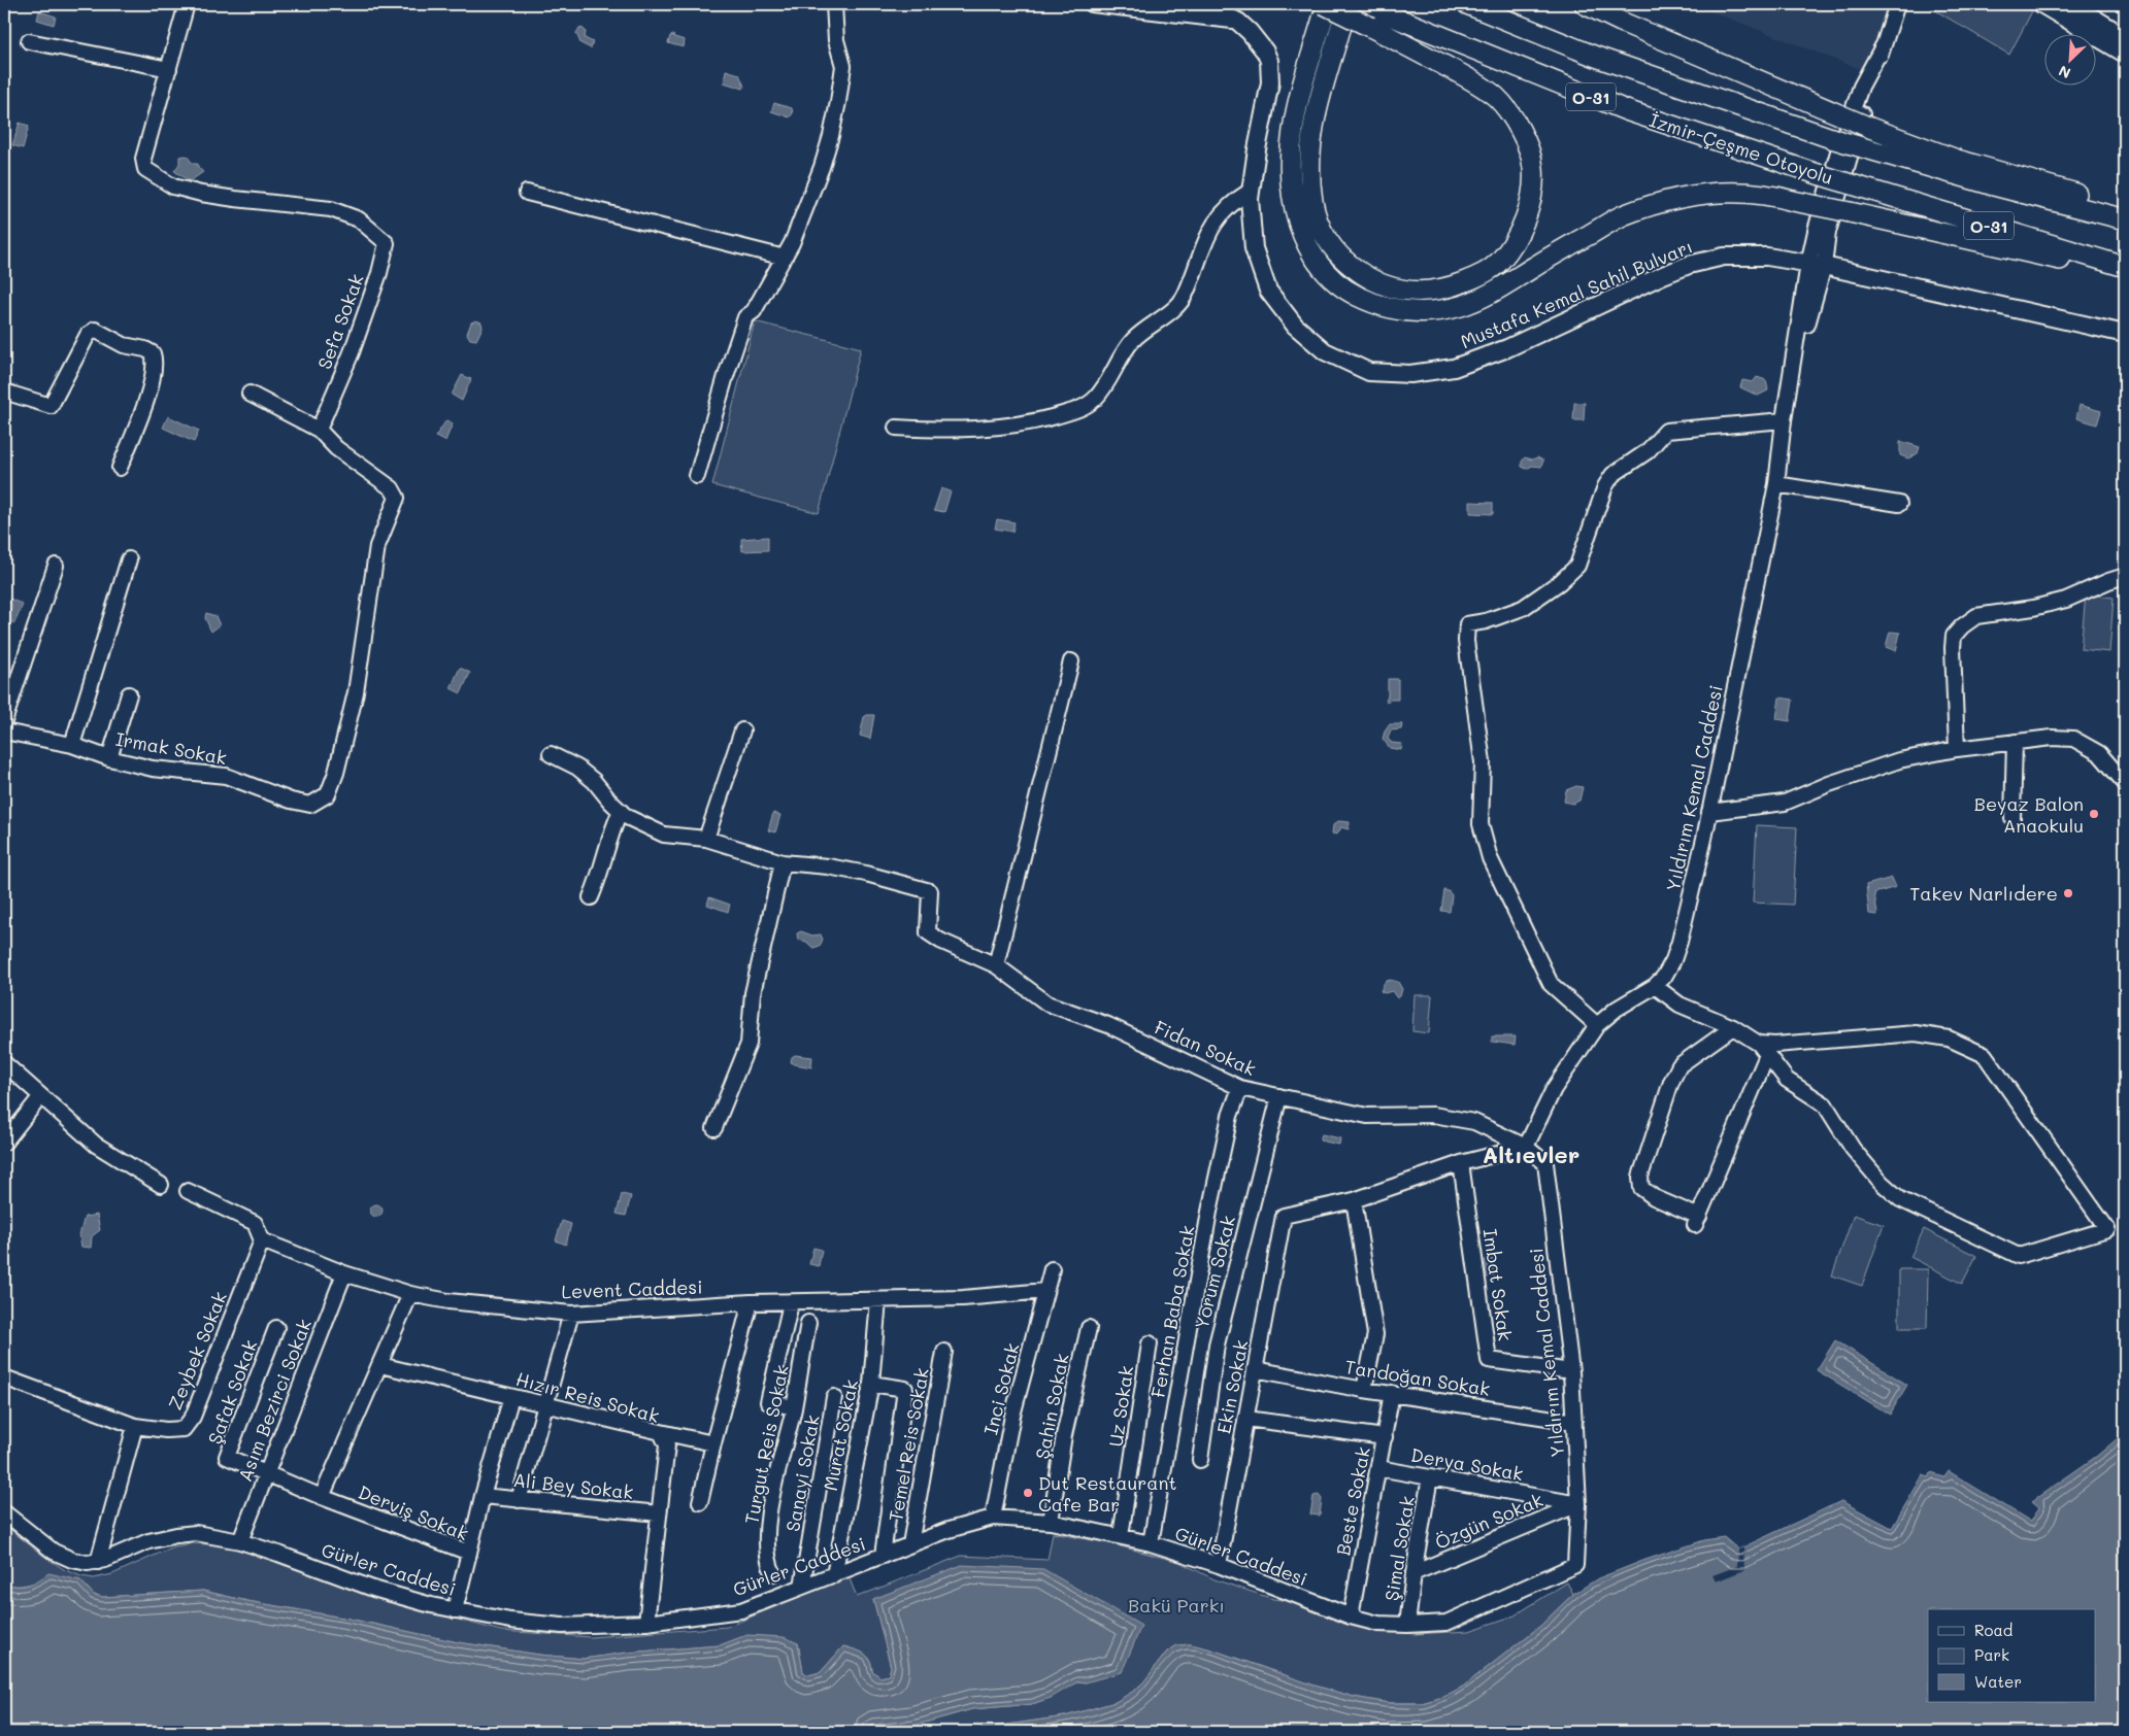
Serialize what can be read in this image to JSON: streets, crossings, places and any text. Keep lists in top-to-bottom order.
{
  "streets": {
    "highway": ["O-31", "İzmir-Çeşme Otoyolu"],
    "main road": ["Mustafa Kemal Sahil Bulvarı"],
    "street": [
      "Sefa Sokak",
      "Irmak Sokak",
      "Yıldırım Kemal Caddesi",
      "Fidan Sokak",
      "Yorum Sokak",
      "Imbat Sokak",
      "Levent Caddesi",
      "Ferhan Baba Sokak",
      "Zeybek Sokak",
      "Tandoğan Sokak",
      "Ekin Sokak",
      "Inci Sokak",
      "Şafak Sokak",
      "Hızır Reis Sokak",
      "Asım Bezirci Sokak",
      "Şahin Sokak",
      "Uz Sokak",
      "Murat Sokak",
      "Turgut Reis Sokak",
      "Temel Reis Sokak",
      "Derya Sokak",
      "Sanayi Sokak",
      "Ali Bey Sokak",
      "Beste Sokak",
      "Derviş Sokak",
      "Özgün Sokak",
      "Şimal Sokak",
      "Gürler Caddesi"
    ]
  },
  "crossings": [
    ["Mustafa Kemal Sahil Bulvarı", "Yıldırım Kemal Caddesi"],
    ["Sefa Sokak", "Irmak Sokak"],
    ["Yıldırım Kemal Caddesi", "Fidan Sokak"],
    ["Yıldırım Kemal Caddesi", "Imbat Sokak"],
    ["Yıldırım Kemal Caddesi", "Tandoğan Sokak"],
    ["Yıldırım Kemal Caddesi", "Derya Sokak"],
    ["Yıldırım Kemal Caddesi", "Özgün Sokak"],
    ["Yıldırım Kemal Caddesi", "Gürler Caddesi"],
    ["Fidan Sokak", "Yorum Sokak"],
    ["Fidan Sokak", "Ferhan Baba Sokak"],
    ["Levent Caddesi", "Zeybek Sokak"],
    ["Levent Caddesi", "Inci Sokak"],
    ["Levent Caddesi", "Asım Bezirci Sokak"],
    ["Levent Caddesi", "Murat Sokak"],
    ["Ferhan Baba Sokak", "Gürler Caddesi"],
    ["Tandoğan Sokak", "Ekin Sokak"],
    ["Tandoğan Sokak", "Beste Sokak"],
    ["Ekin Sokak", "Gürler Caddesi"],
    ["Inci Sokak", "Gürler Caddesi"],
    ["Şafak Sokak", "Asım Bezirci Sokak"],
    ["Şafak Sokak", "Derviş Sokak"],
    ["Hızır Reis Sokak", "Ali Bey Sokak"],
    ["Hızır Reis Sokak", "Gürler Caddesi"],
    ["Asım Bezirci Sokak", "Derviş Sokak"],
    ["Asım Bezirci Sokak", "Gürler Caddesi"],
    ["Şahin Sokak", "Gürler Caddesi"],
    ["Uz Sokak", "Gürler Caddesi"],
    ["Murat Sokak", "Gürler Caddesi"],
    ["Temel Reis Sokak", "Gürler Caddesi"],
    ["Derya Sokak", "Beste Sokak"],
    ["Derya Sokak", "Özgün Sokak"],
    ["Derya Sokak", "Şimal Sokak"],
    ["Sanayi Sokak", "Gürler Caddesi"],
    ["Beste Sokak", "Gürler Caddesi"],
    ["Derviş Sokak", "Gürler Caddesi"],
    ["Özgün Sokak", "Şimal Sokak"],
    ["Şimal Sokak", "Gürler Caddesi"]
  ],
  "districts": ["Altıevler"],
  "parks": ["Bakü Parkı"],
  "places": ["Beyaz Balon Anaokulu", "Takev Narlıdere", "Dut Restaurant Cafe Bar"],
  "legend": ["Road", "Park", "Water"],
  "north": "bottom left"
}
